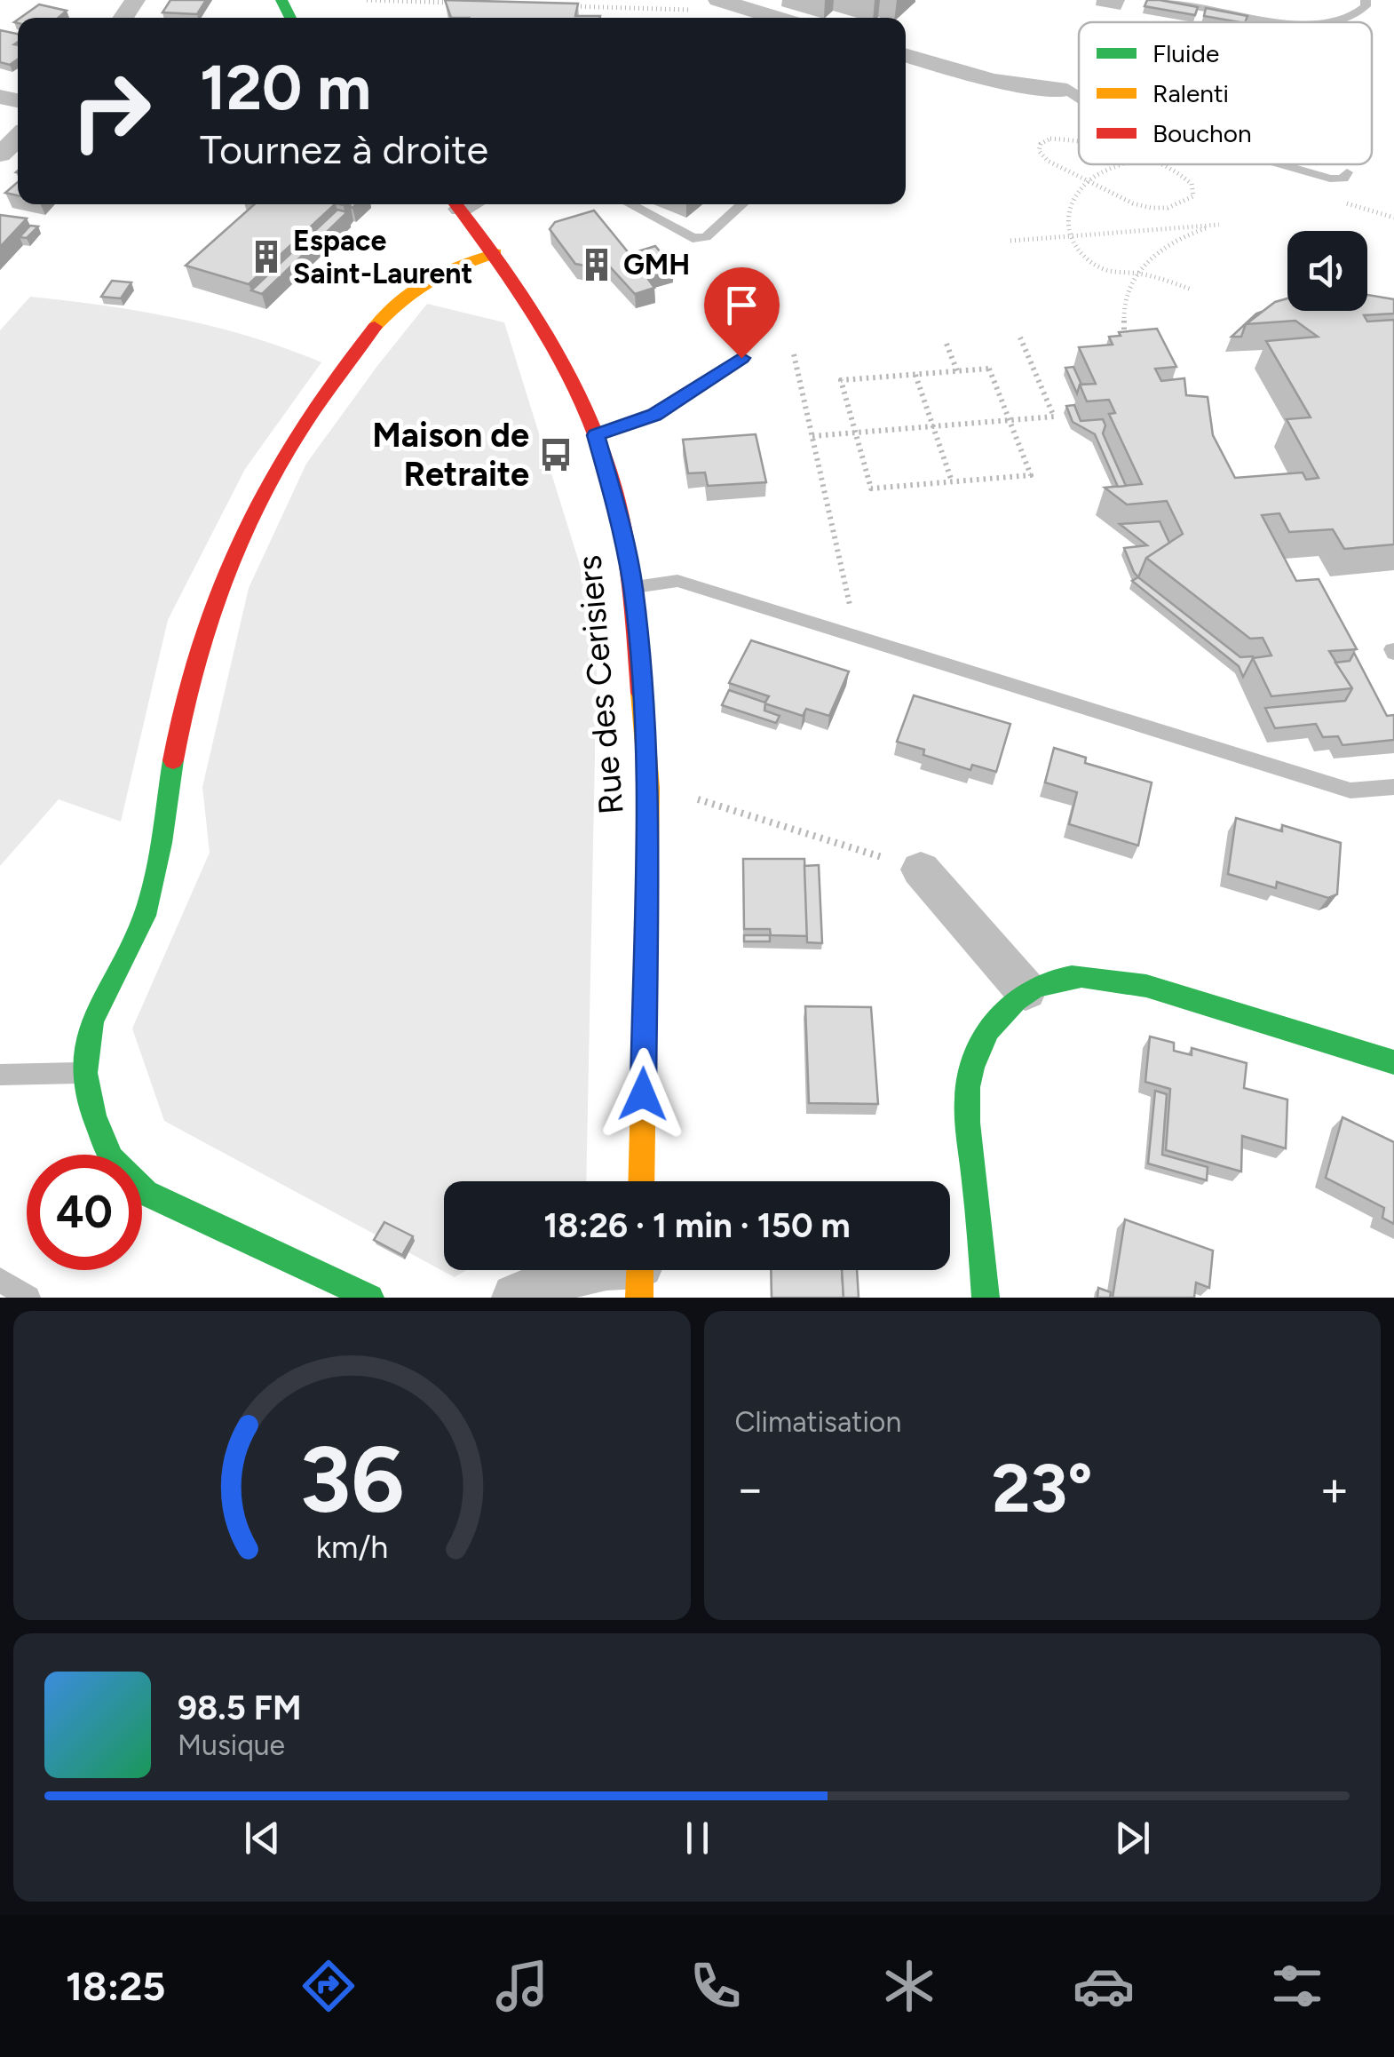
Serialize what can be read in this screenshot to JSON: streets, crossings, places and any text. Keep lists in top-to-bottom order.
{
  "streets": {
    "street": ["Rue des Cerisiers"]
  },
  "places": {
    "building": ["Espace Saint-Laurent", "GMH"],
    "bus stop": ["Maison de Retraite"]
  },
  "legend": ["Fluide", "Ralenti", "Bouchon"],
  "page": {
    "turn": ["120 m", "Tournez à droite"],
    "limit": "40",
    "trip": "18:26 · 1 min · 150 m",
    "tile": "Climatisation",
    "heat": ["−", "23°", "+"],
    "song": ["98.5 FM", "Musique"],
    "tabs": "18:25",
    "gauge": ["36", "km/h"]
  }
}
